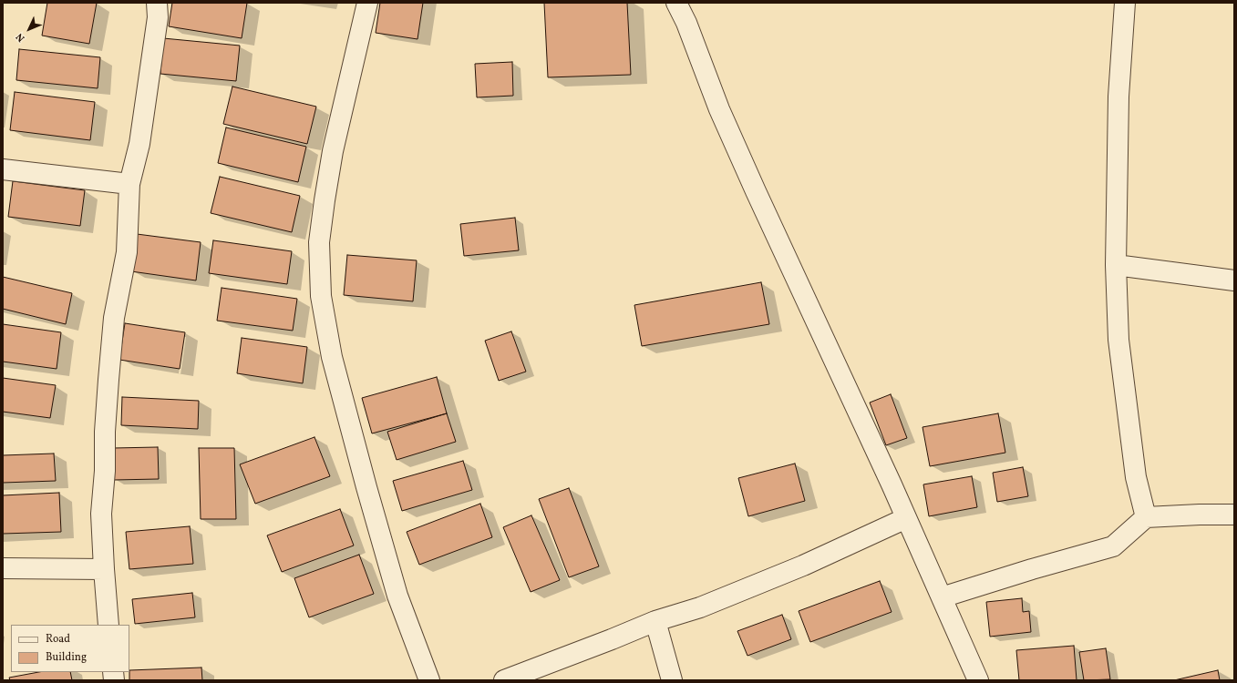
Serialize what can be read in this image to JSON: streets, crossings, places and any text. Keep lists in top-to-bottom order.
{
  "legend": ["Road", "Building"],
  "north": "bottom left"
}
